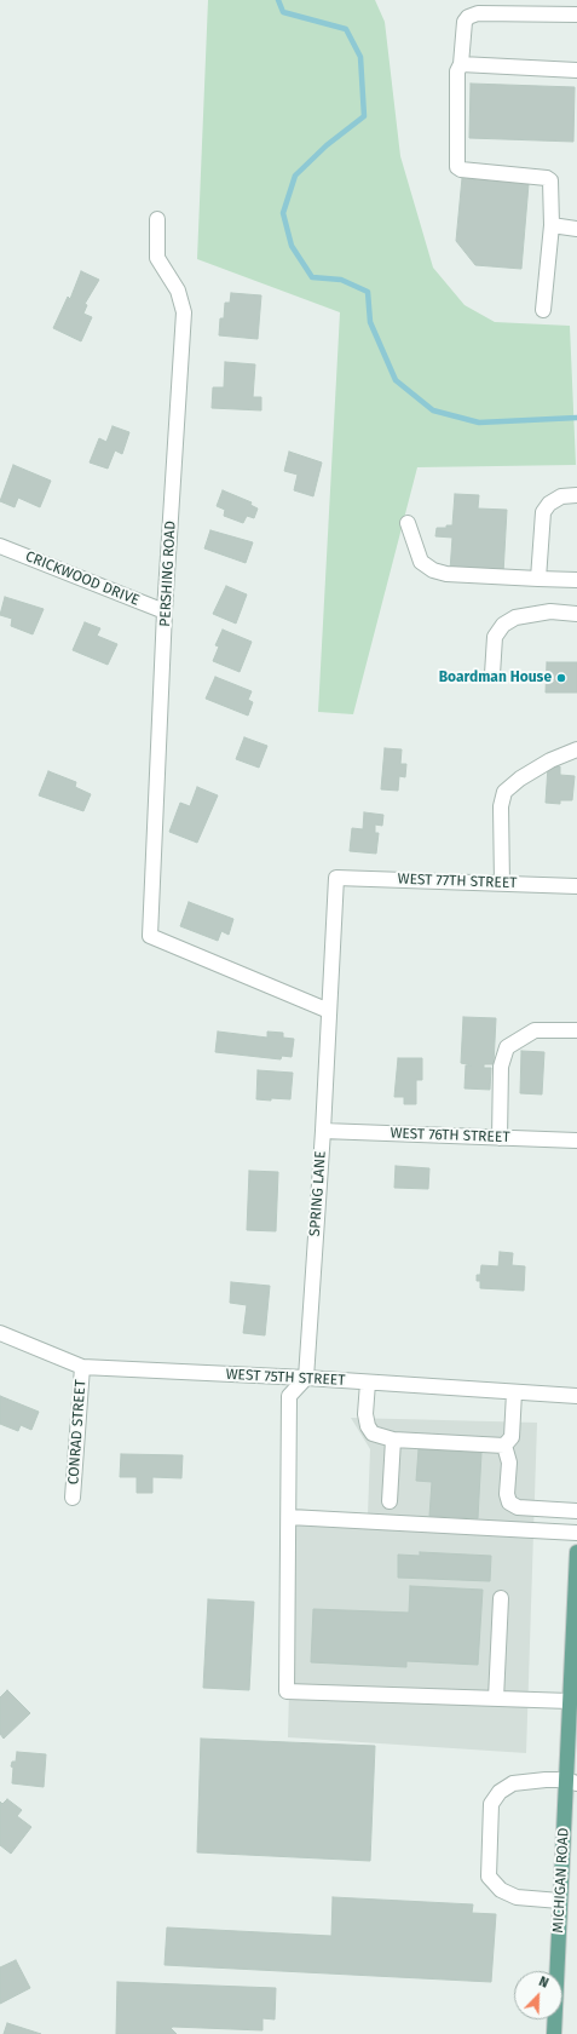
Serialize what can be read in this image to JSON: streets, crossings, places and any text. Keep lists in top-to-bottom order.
{
  "streets": {
    "main road": ["MICHIGAN ROAD"],
    "street": [
      "PERSHING ROAD",
      "CRICKWOOD DRIVE",
      "WEST 77TH STREET",
      "WEST 76TH STREET",
      "SPRING LANE",
      "WEST 75TH STREET",
      "CONRAD STREET"
    ]
  },
  "crossings": [
    ["PERSHING ROAD", "CRICKWOOD DRIVE"],
    ["PERSHING ROAD", "SPRING LANE"],
    ["WEST 77TH STREET", "SPRING LANE"],
    ["WEST 76TH STREET", "SPRING LANE"],
    ["SPRING LANE", "WEST 75TH STREET"],
    ["WEST 75TH STREET", "CONRAD STREET"]
  ],
  "places": ["Boardman House"],
  "north": "top right"
}
